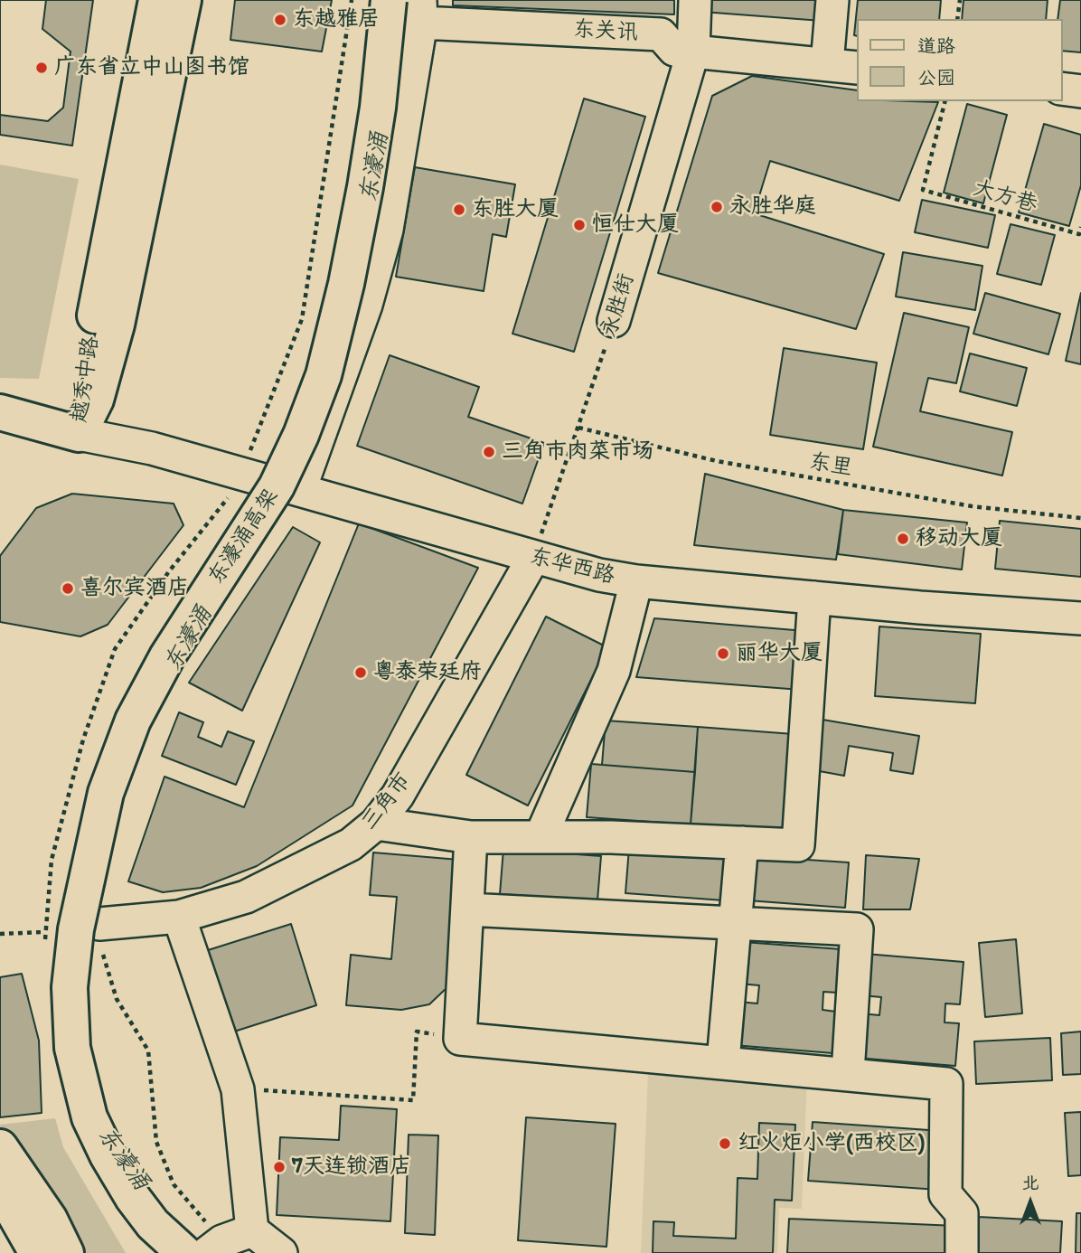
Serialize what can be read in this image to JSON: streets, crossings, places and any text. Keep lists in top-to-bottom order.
{
  "streets": {
    "main road": ["越秀中路", "东濠涌高架"],
    "street": [
      "东关讯",
      "永胜街",
      "东华西路",
      "三角市"
    ],
    "path": ["大方巷", "东里"]
  },
  "crossings": [
    ["东关讯", "永胜街"],
    ["永胜街", "东里"],
    ["永胜街", "东华西路"],
    ["永胜街", "三角市"],
    ["越秀中路", "东华西路"],
    ["东华西路", "三角市"]
  ],
  "water": ["东濠涌"],
  "places": [
    "东越雅居",
    "广东省立中山图书馆",
    "永胜华庭",
    "东胜大厦",
    "恒仕大厦",
    "三角市肉菜市场",
    "移动大厦",
    "喜尔宾酒店",
    "丽华大厦",
    "粤泰荣廷府",
    "红火炬小学(西校区)",
    "7天连锁酒店"
  ],
  "legend": ["道路", "公园"],
  "north": "top"
}
